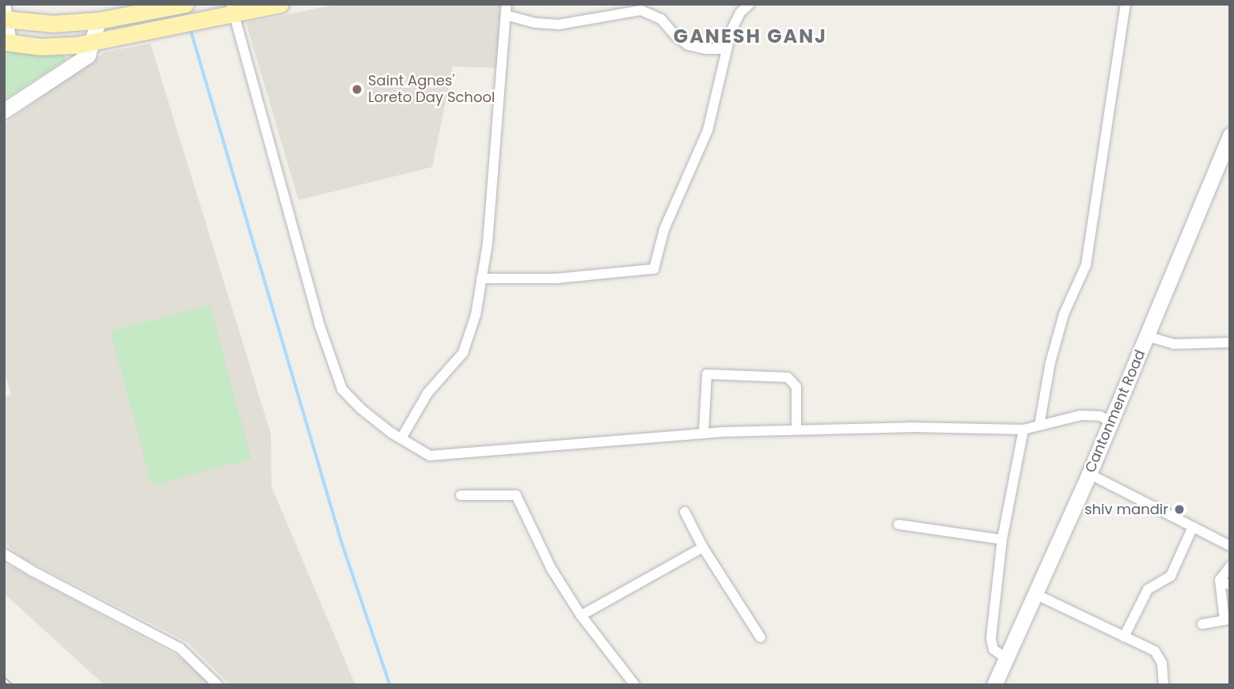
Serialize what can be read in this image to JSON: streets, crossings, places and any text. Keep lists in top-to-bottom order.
{
  "streets": {
    "street": ["Cantonment Road"]
  },
  "districts": ["GANESH GANJ"],
  "places": ["Saint Agnes' Loreto Day School", "shiv mandir"]
}
